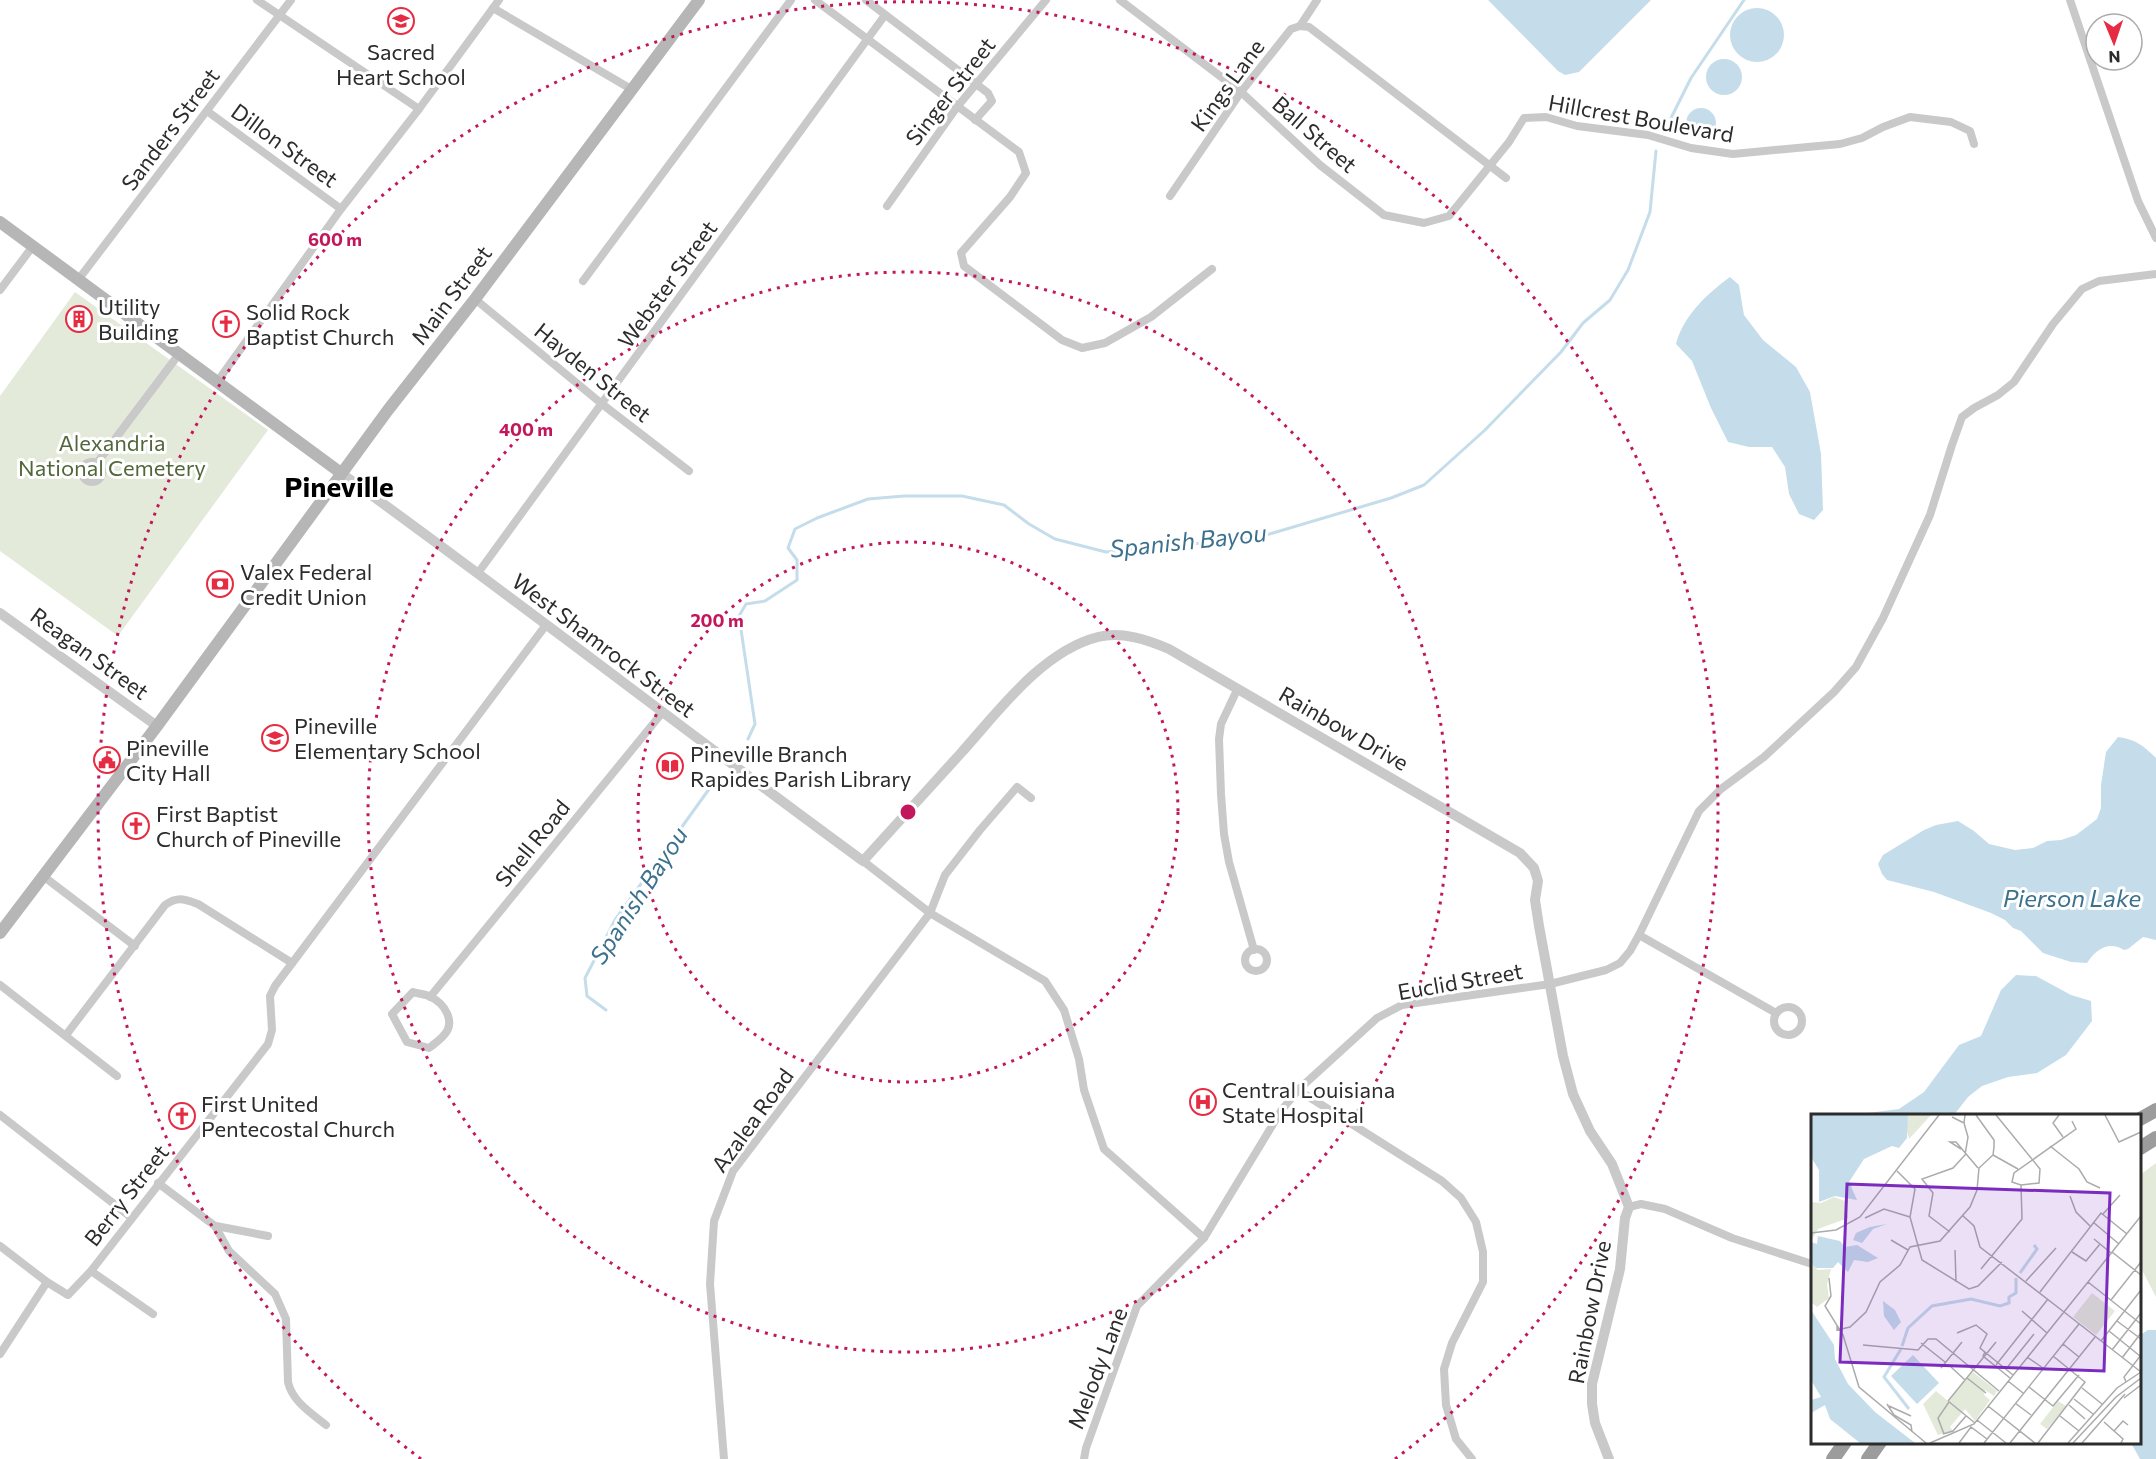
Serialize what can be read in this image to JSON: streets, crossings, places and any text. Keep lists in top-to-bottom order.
{
  "streets": {
    "main road": ["Main Street"],
    "street": [
      "Kings Lane",
      "Singer Street",
      "Hillcrest Boulevard",
      "Sanders Street",
      "Ball Street",
      "Dillon Street",
      "Webster Street",
      "Hayden Street",
      "West Shamrock Street",
      "Reagan Street",
      "Rainbow Drive",
      "Shell Road",
      "Euclid Street",
      "Azalea Road",
      "Berry Street",
      "Melody Lane"
    ]
  },
  "crossings": [
    ["Kings Lane", "Ball Street"],
    ["Hillcrest Boulevard", "Ball Street"],
    ["Sanders Street", "Dillon Street"],
    ["Webster Street", "Hayden Street"],
    ["Webster Street", "West Shamrock Street"],
    ["Main Street", "Hayden Street"],
    ["Main Street", "West Shamrock Street"],
    ["Main Street", "Reagan Street"],
    ["West Shamrock Street", "Rainbow Drive"],
    ["West Shamrock Street", "Shell Road"],
    ["West Shamrock Street", "Azalea Road"],
    ["West Shamrock Street", "Berry Street"],
    ["West Shamrock Street", "Melody Lane"],
    ["Rainbow Drive", "Euclid Street"],
    ["Euclid Street", "Melody Lane"]
  ],
  "districts": ["Pineville"],
  "water": ["Spanish Bayou", "Pierson Lake"],
  "parks": ["Alexandria National Cemetery"],
  "places": {
    "school or university": ["Sacred Heart School", "Pineville Elementary School"],
    "building": ["Utility Building"],
    "church": ["Solid Rock Baptist Church", "First Baptist Church of Pineville", "First United Pentecostal Church"],
    "bank": ["Valex Federal Credit Union"],
    "public building": ["Pineville City Hall"],
    "library": ["Pineville Branch Rapides Parish Library"],
    "hospital": ["Central Louisiana State Hospital"]
  },
  "north": "bottom",
  "rings": ["600 m", "400 m", "200 m"]
}
